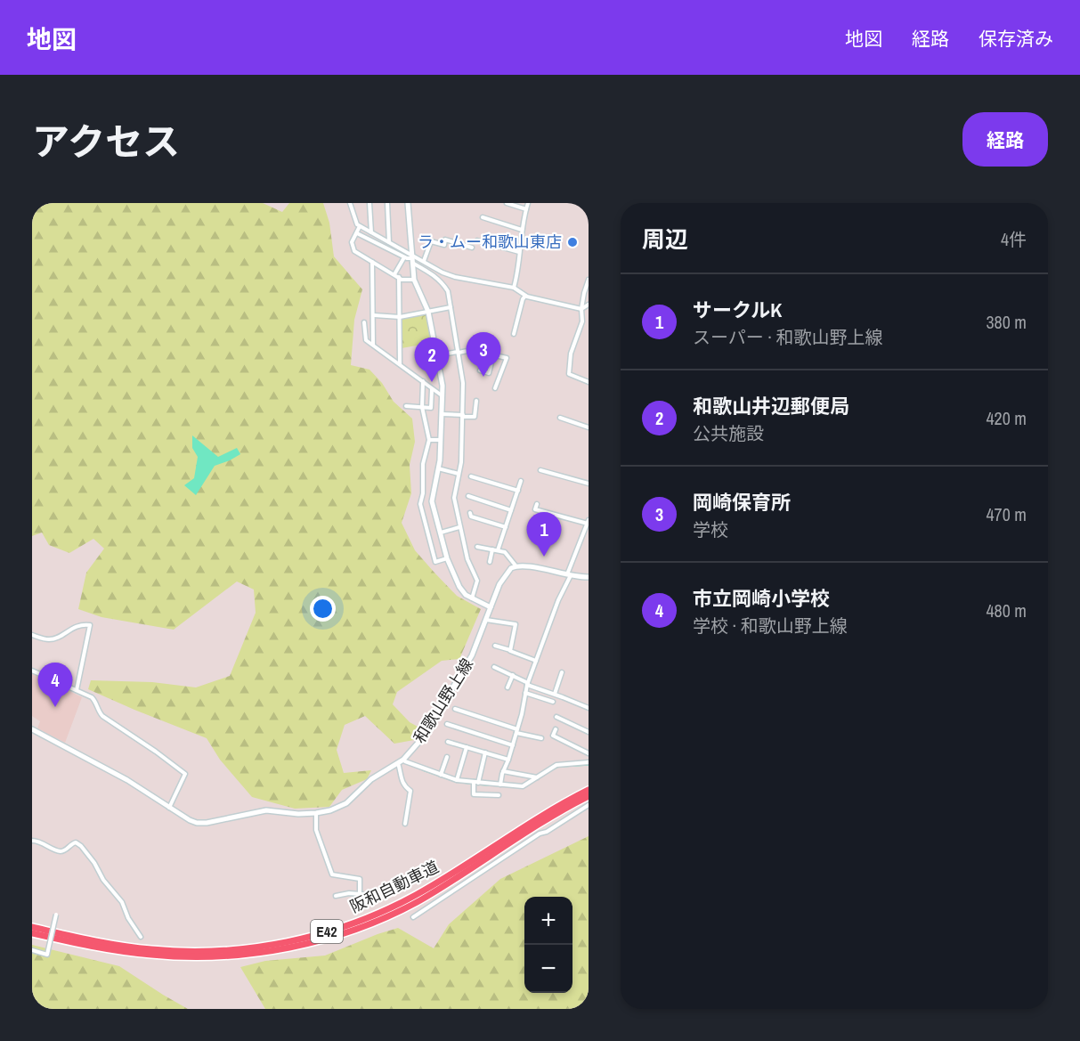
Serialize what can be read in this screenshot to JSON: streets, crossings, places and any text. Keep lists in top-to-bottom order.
{
  "streets": {
    "highway": ["阪和自動車道", "E42"],
    "main road": ["和歌山野上線"]
  },
  "places": ["ラ・ムー和歌山東店"],
  "page": {
    "header": "地図",
    "nav": ["地図", "経路", "保存済み"],
    "title": "アクセス",
    "buttons": "経路",
    "heading": ["周辺", "4件"],
    "list": [
      {
        "mark": "1",
        "name": "サークルK",
        "note": "スーパー · 和歌山野上線",
        "value": "380 m"
      },
      {
        "mark": "2",
        "name": "和歌山井辺郵便局",
        "note": "公共施設",
        "value": "420 m"
      },
      {
        "mark": "3",
        "name": "岡崎保育所",
        "note": "学校",
        "value": "470 m"
      },
      {
        "mark": "4",
        "name": "市立岡崎小学校",
        "note": "学校 · 和歌山野上線",
        "value": "480 m"
      }
    ],
    "pins": [
      "3",
      "2",
      "1",
      "4"
    ],
    "map_buttons": ["+", "−"]
  }
}
